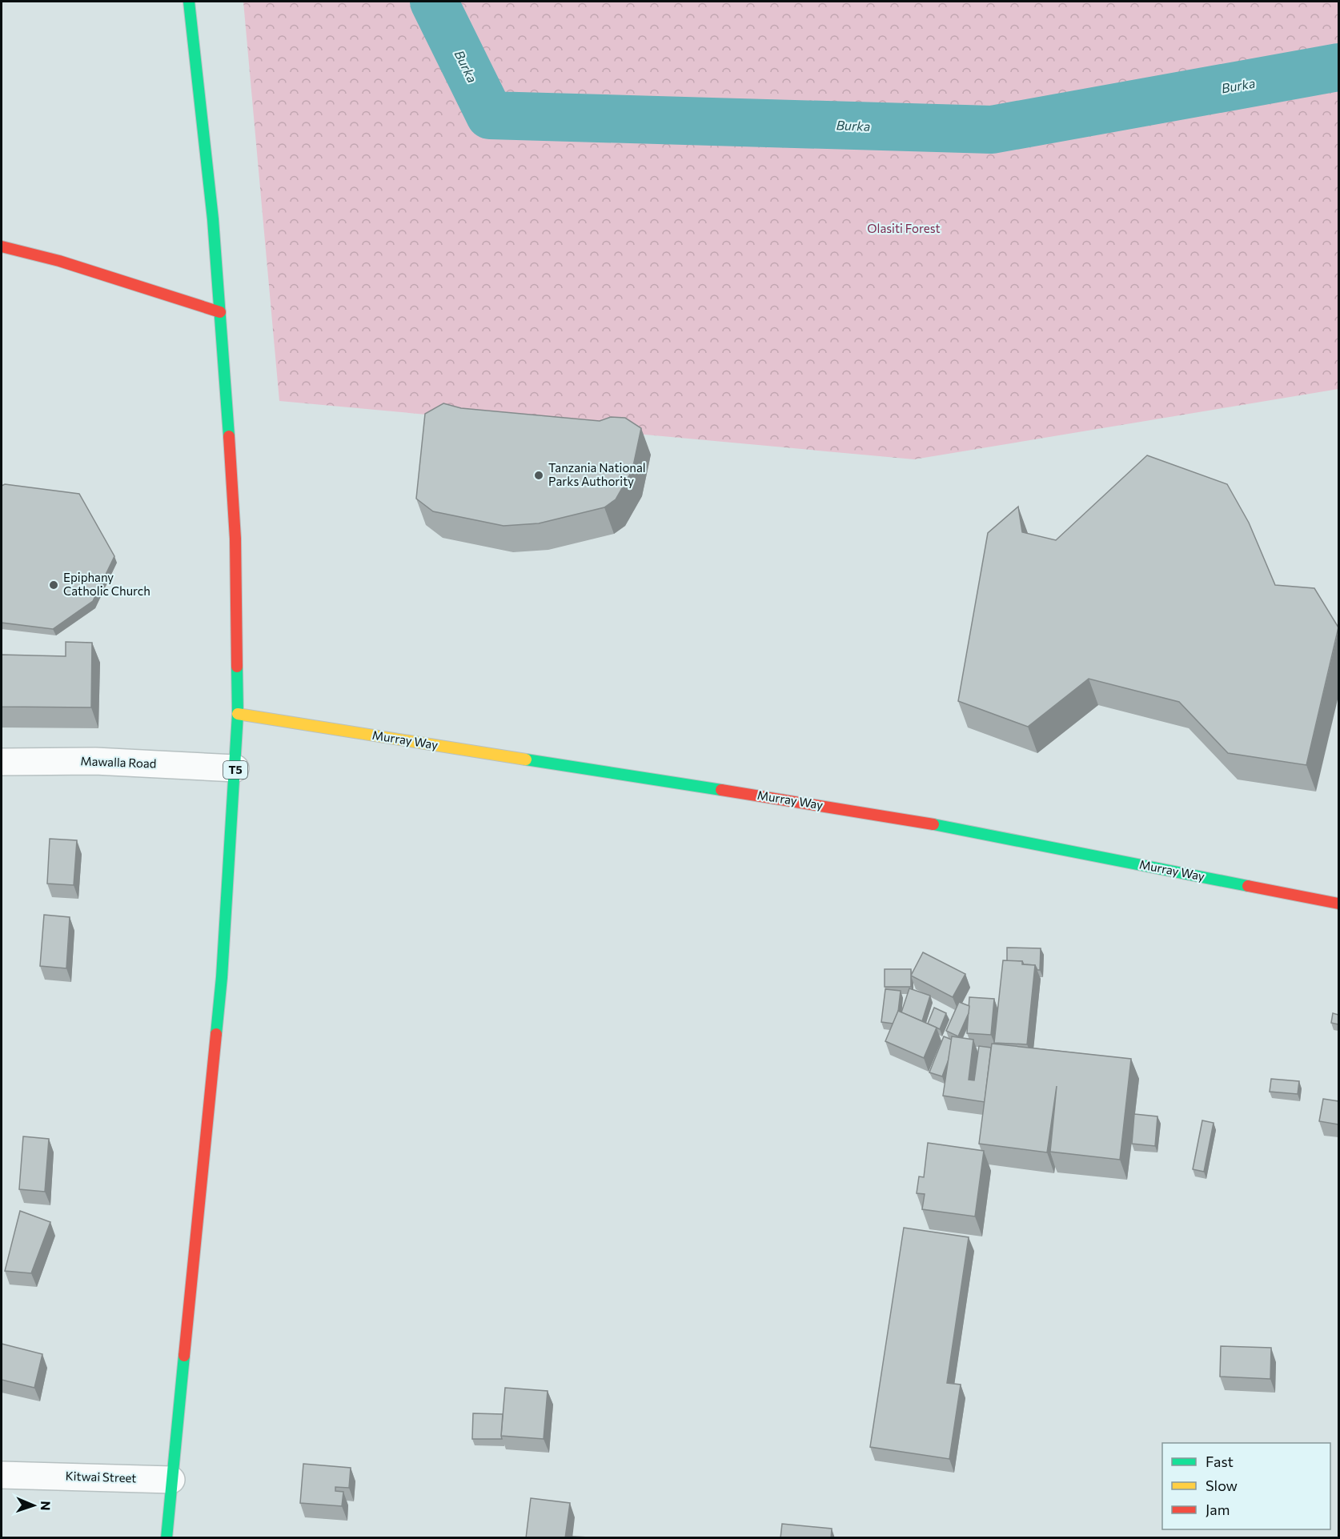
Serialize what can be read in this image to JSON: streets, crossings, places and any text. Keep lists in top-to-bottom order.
{
  "streets": {
    "main road": ["Murray Way", "T5"],
    "street": ["Mawalla Road", "Kitwai Street"]
  },
  "crossings": [
    ["Murray Way", "T5"],
    ["Mawalla Road", "T5"],
    ["T5", "Kitwai Street"]
  ],
  "water": ["Burka"],
  "parks": ["Olasiti Forest"],
  "places": ["Tanzania National Parks Authority", "Epiphany Catholic Church"],
  "legend": ["Fast", "Slow", "Jam"],
  "north": "right"
}
